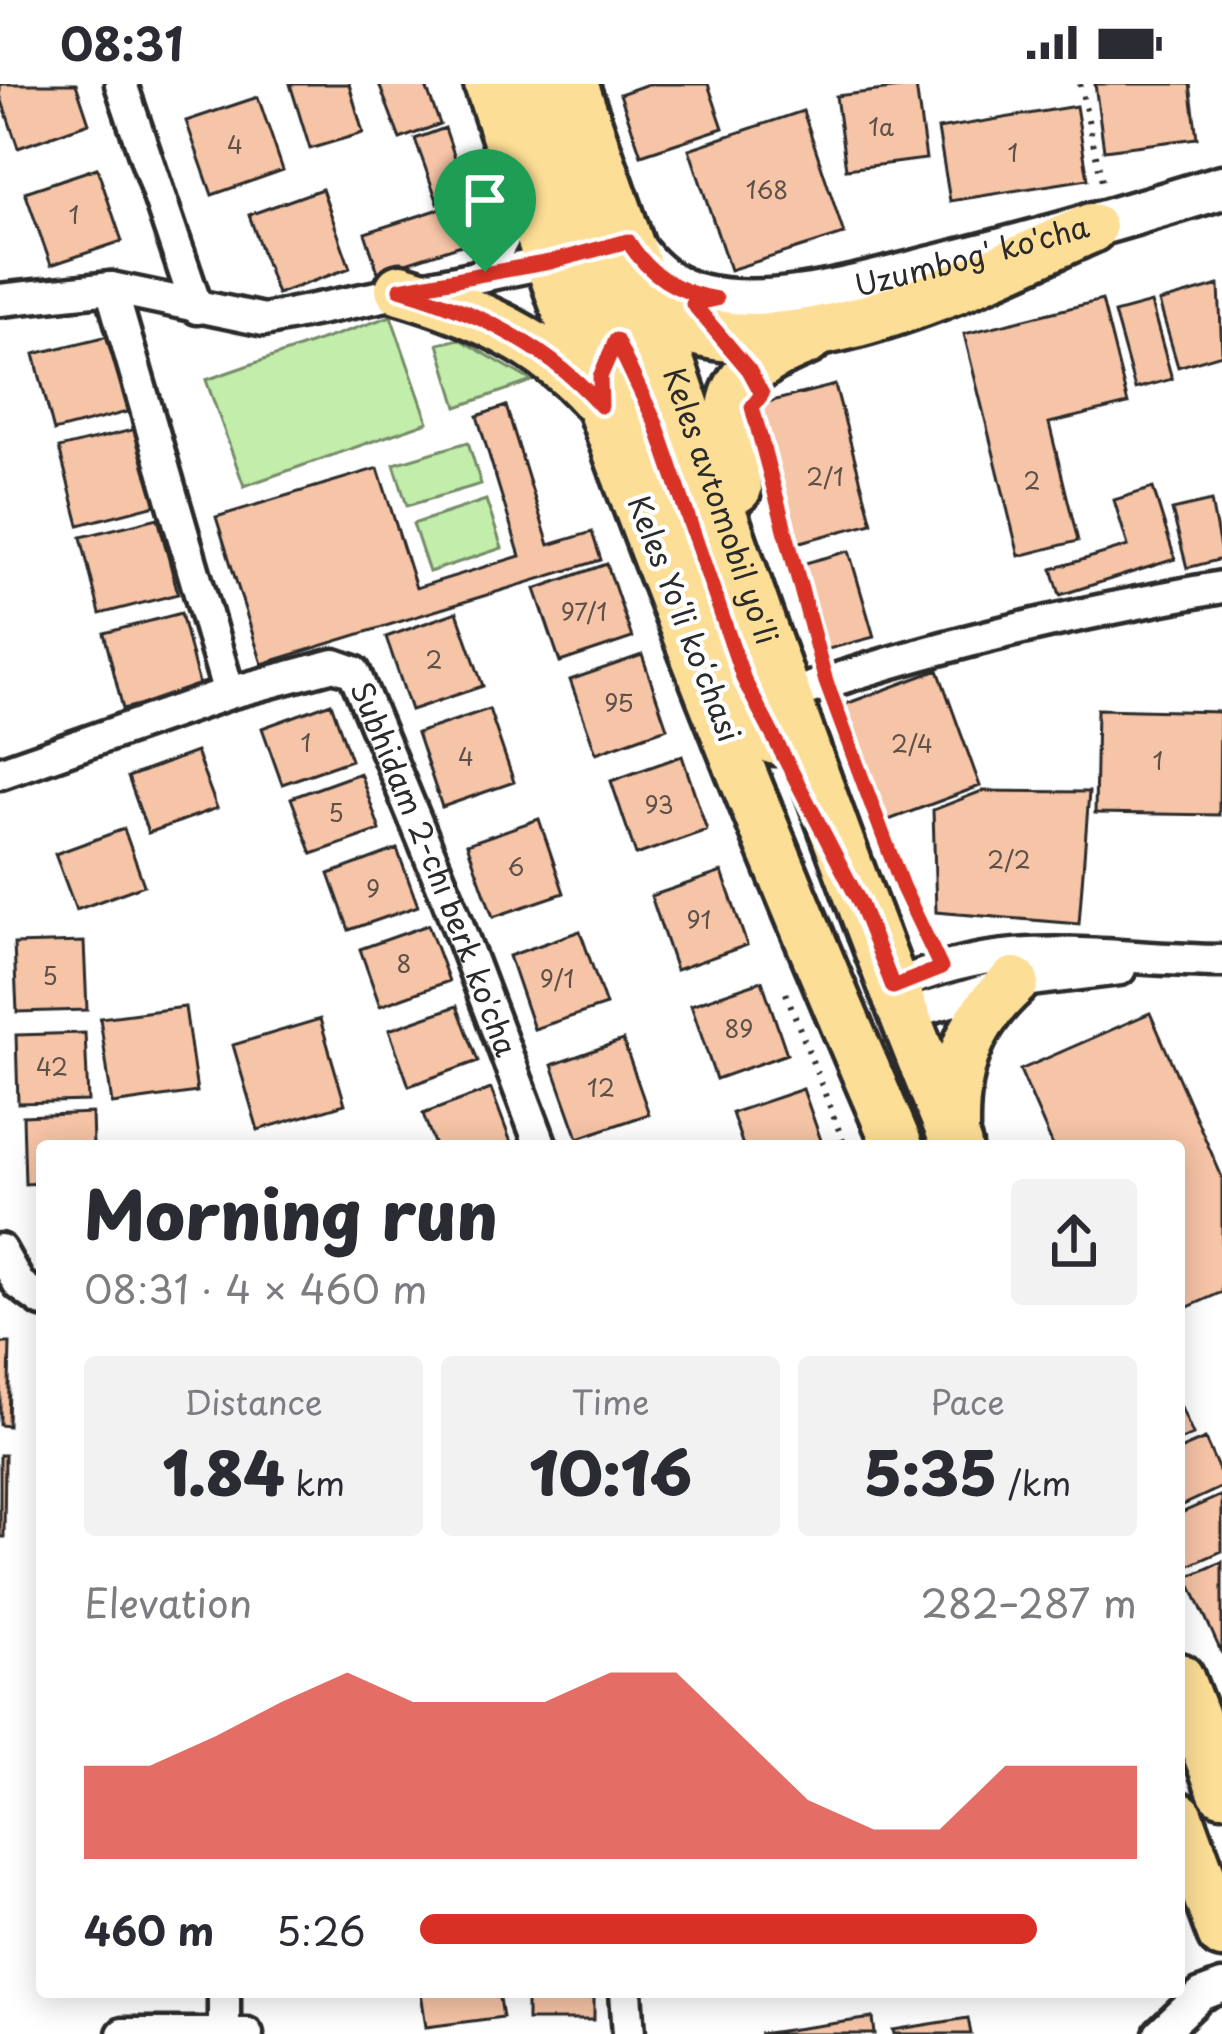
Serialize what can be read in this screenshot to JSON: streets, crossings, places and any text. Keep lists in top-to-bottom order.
{
  "streets": {
    "main road": ["Uzumbog' ko'cha", "Keles avtomobil yo'li", "Keles Yoʻli koʻchasi"],
    "street": ["Subhidam 2-chi berk ko'cha"]
  },
  "crossings": [
    ["Uzumbog' ko'cha", "Keles avtomobil yo'li"]
  ],
  "house_numbers": [
    "1a",
    "4",
    "1",
    "168",
    "1",
    "2/1",
    "2",
    "97/1",
    "2",
    "95",
    "1",
    "2/4",
    "4",
    "1",
    "93",
    "5",
    "2/2",
    "6",
    "9",
    "91",
    "8",
    "5",
    "9/1",
    "89",
    "42",
    "12"
  ],
  "page": {
    "status": "08:31",
    "heading": ["Morning run", "08:31 · 4 × 460 m"],
    "stats": [
      ["Distance", "1.84 km"],
      ["Time", "10:16"],
      ["Pace", "5:35 /km"]
    ],
    "chart": ["Elevation", "282–287 m"],
    "list": [
      {
        "name": "460 m",
        "note": "5:26"
      }
    ]
  }
}
